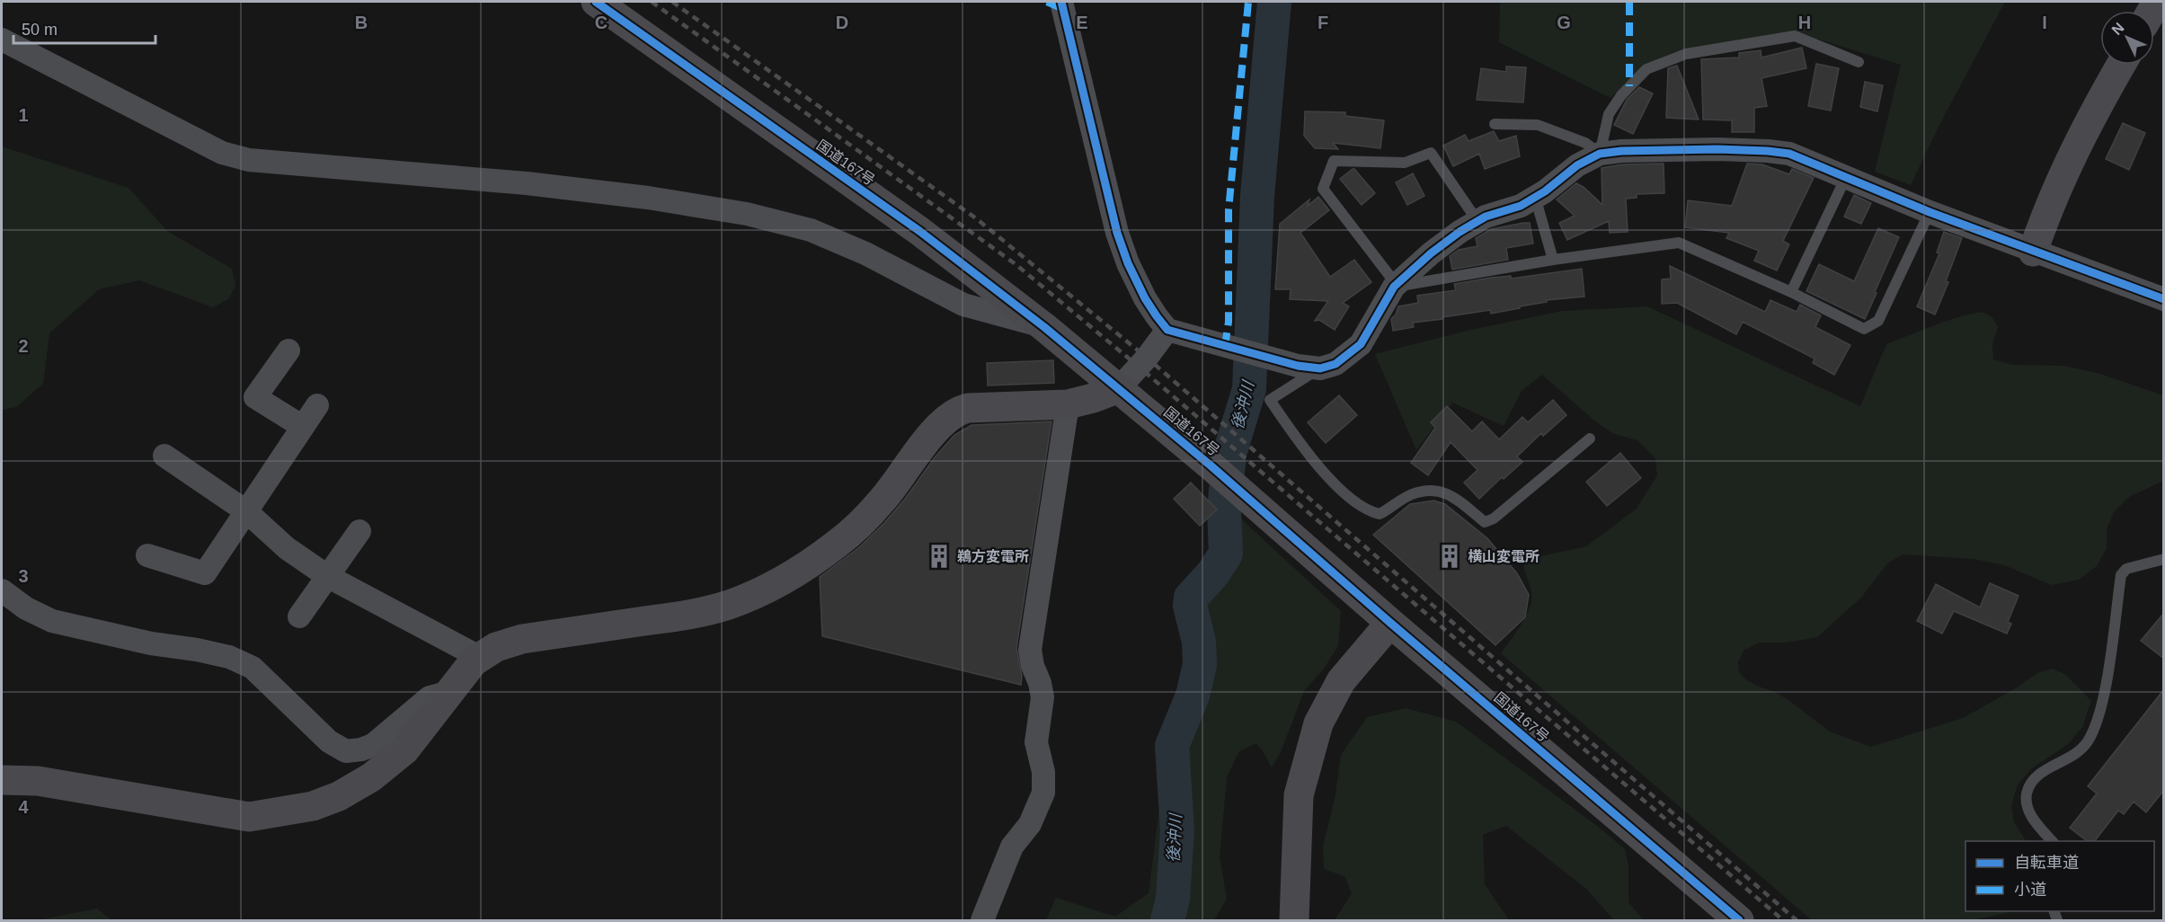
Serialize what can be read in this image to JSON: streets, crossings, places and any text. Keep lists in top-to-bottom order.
{
  "streets": {
    "street": ["国道167号"]
  },
  "water": ["後沖川"],
  "places": {
    "building": ["鵜方変電所", "横山変電所"]
  },
  "legend": ["自転車道", "小道"],
  "scale_bar": "50 m",
  "north": "top left",
  "grid": {
    "columns": [
      "B",
      "C",
      "D",
      "E",
      "F",
      "G",
      "H",
      "I"
    ],
    "rows": [
      "1",
      "2",
      "3",
      "4"
    ]
  }
}
